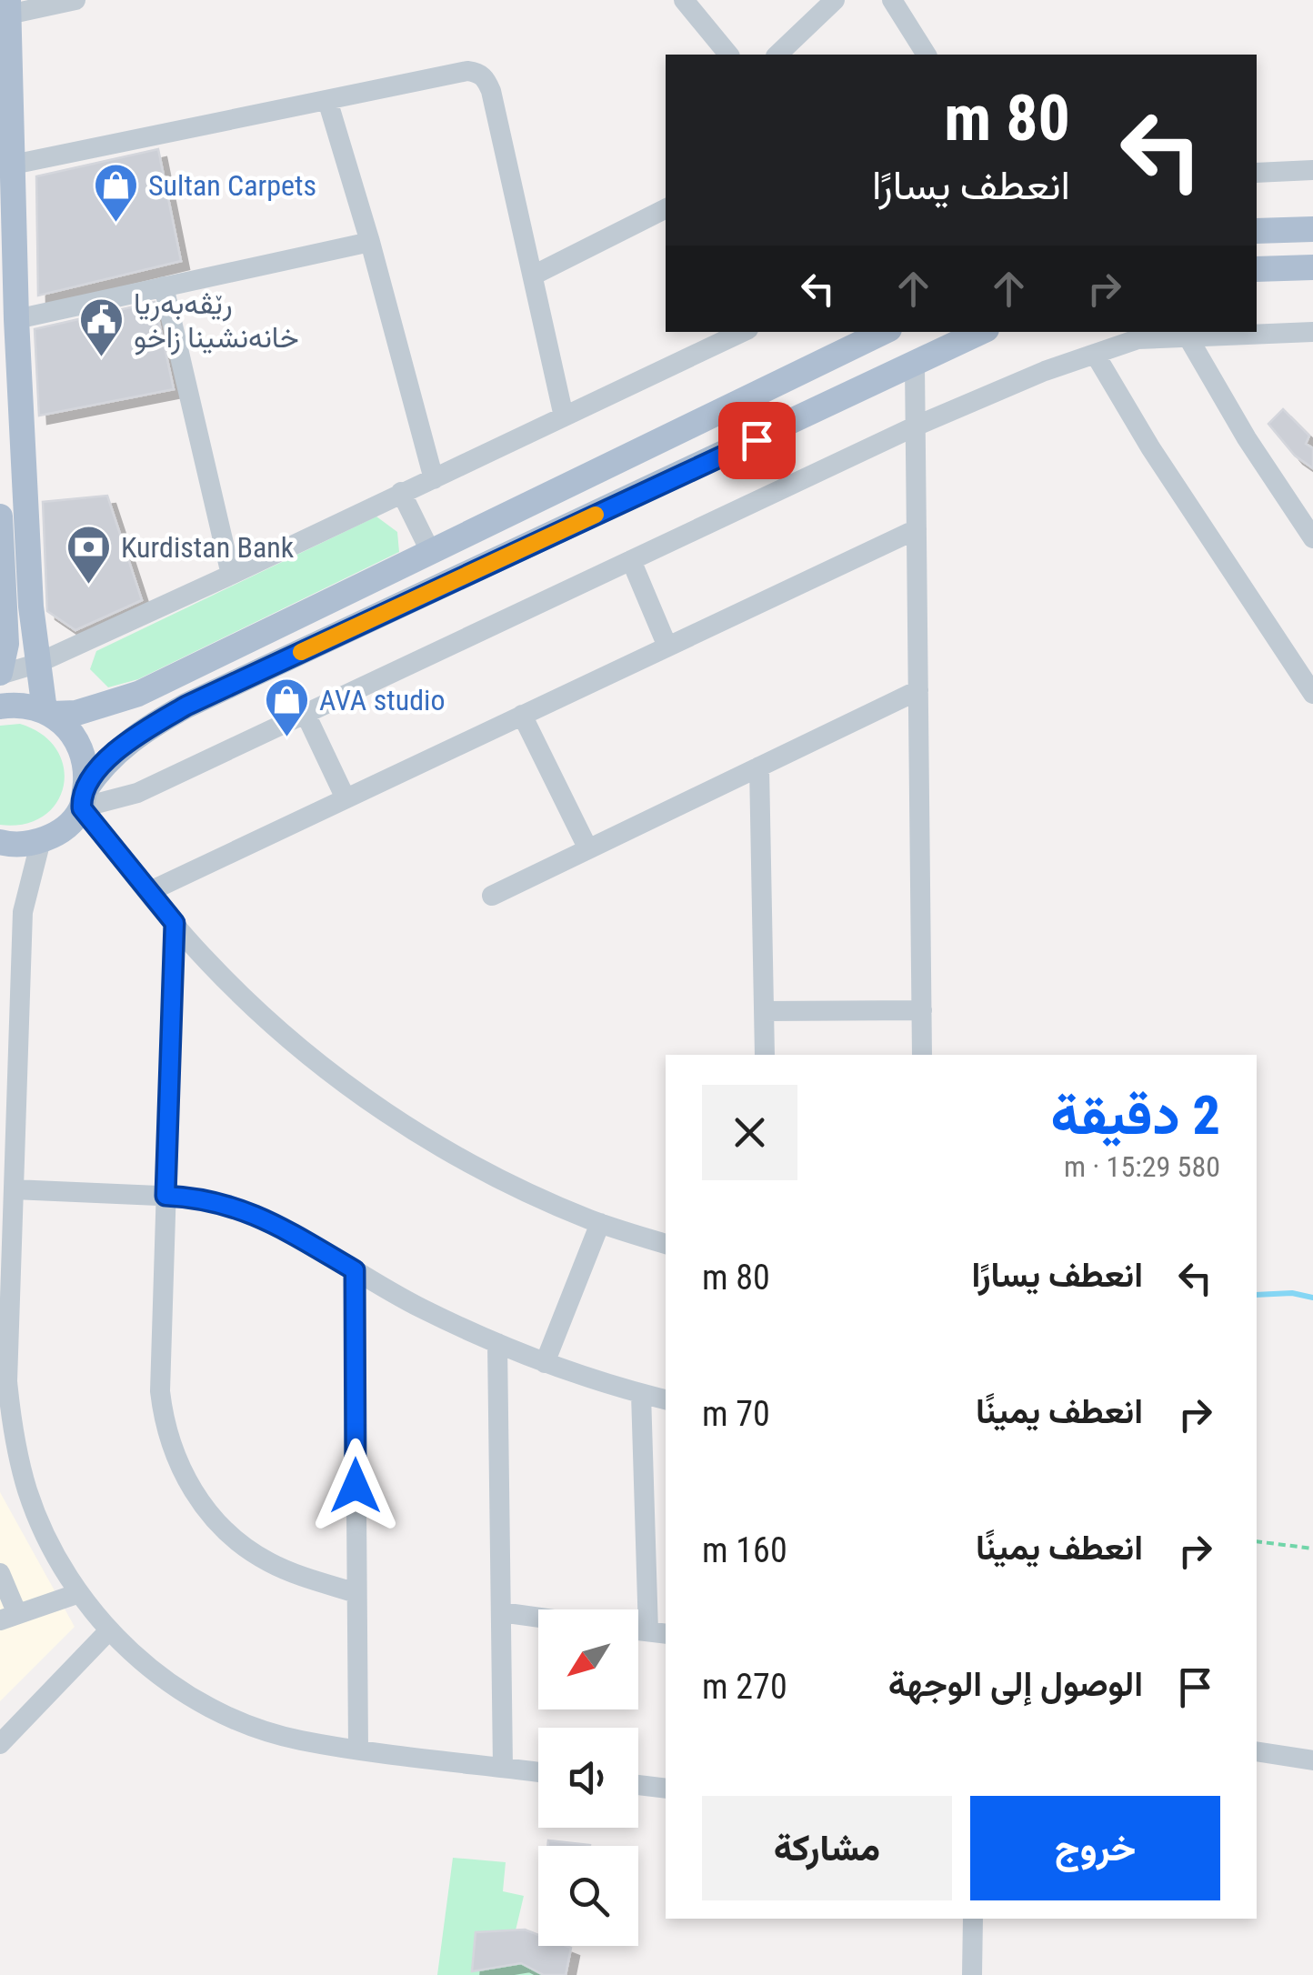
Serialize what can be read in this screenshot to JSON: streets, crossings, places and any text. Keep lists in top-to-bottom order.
{
  "places": {
    "shop": ["Sultan Carpets", "AVA studio"],
    "public building": ["رێڤه‌به‌ريا خانه‌نشينا زاخو"],
    "bank": ["Kurdistan Bank"]
  },
  "north": "bottom left",
  "page": {
    "turn": ["80 m", "انعطف يسارًا"],
    "heading": ["2 دقيقة", "580 m · 15:29"],
    "list": [
      {
        "name": "انعطف يسارًا",
        "value": "80 m"
      },
      {
        "name": "انعطف يمينًا",
        "value": "70 m"
      },
      {
        "name": "انعطف يمينًا",
        "value": "160 m"
      },
      {
        "name": "الوصول إلى الوجهة",
        "value": "270 m"
      }
    ],
    "buttons": ["خروج", "مشاركة"]
  }
}
